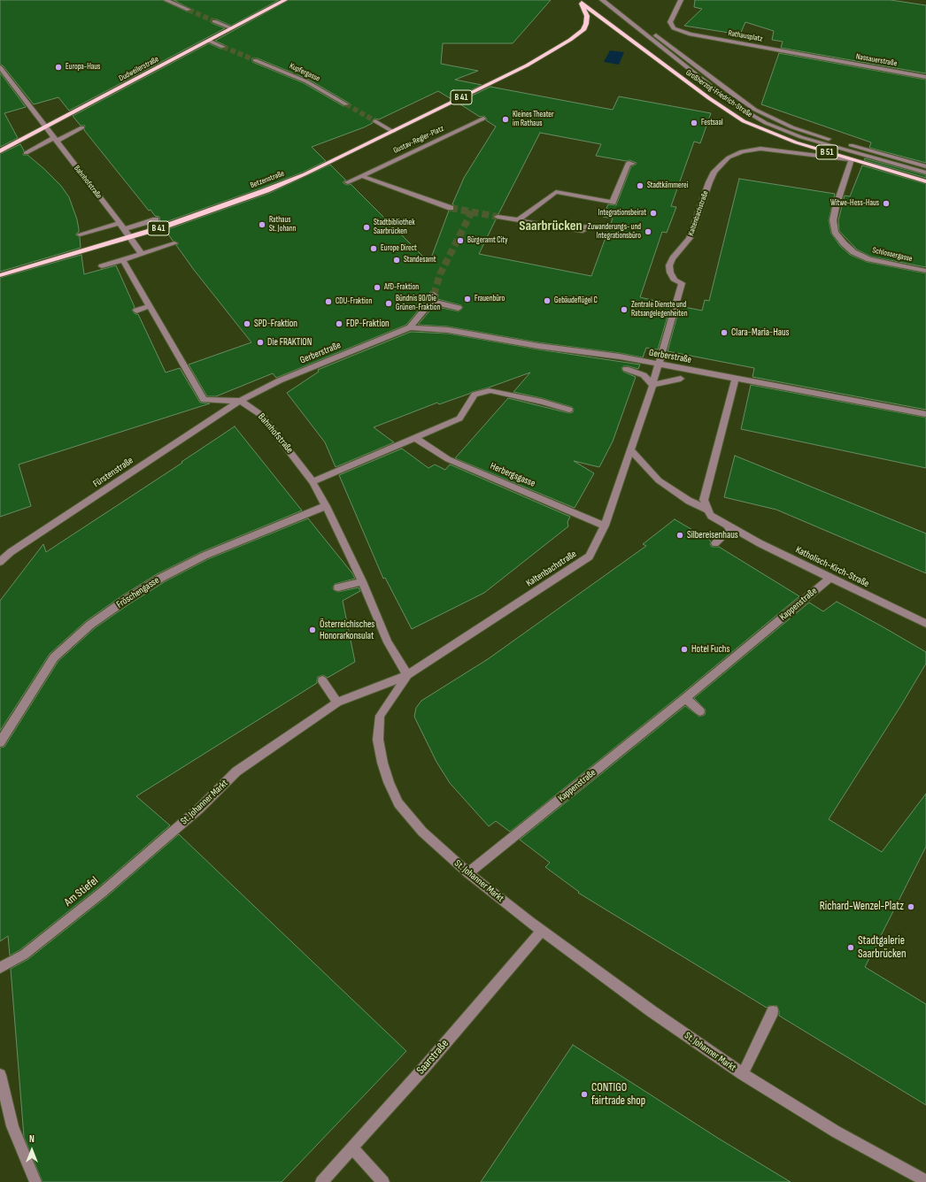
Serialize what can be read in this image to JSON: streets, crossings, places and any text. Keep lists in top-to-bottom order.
{
  "streets": {
    "main road": [
      "Dudweilerstraße",
      "Großherzog-Friedrich-Straße",
      "B 41",
      "B 51",
      "Betzenstraße"
    ],
    "street": [
      "Rathausplatz",
      "Nassauerstraße",
      "Kupfergasse",
      "Gustav-Regler-Platz",
      "Bahnhofstraße",
      "Kaltenbachstraße",
      "Schlossergasse",
      "Gerberstraße",
      "Fürstenstraße",
      "Herbergsgasse",
      "Katholisch-Kirch-Straße",
      "Fröschengasse",
      "Kappenstraße",
      "St. Johanner Markt",
      "Am Stiefel",
      "Saarstraße"
    ]
  },
  "crossings": [
    ["Rathausplatz", "Nassauerstraße"],
    ["Dudweilerstraße", "Bahnhofstraße"],
    ["Großherzog-Friedrich-Straße", "Betzenstraße"],
    ["Großherzog-Friedrich-Straße", "Kaltenbachstraße"],
    ["Großherzog-Friedrich-Straße", "Schlossergasse"],
    ["Betzenstraße", "Bahnhofstraße"],
    ["Bahnhofstraße", "Kaltenbachstraße"],
    ["Bahnhofstraße", "Gerberstraße"],
    ["Bahnhofstraße", "Fürstenstraße"],
    ["Bahnhofstraße", "Fröschengasse"],
    ["Bahnhofstraße", "St. Johanner Markt"],
    ["Kaltenbachstraße", "Schlossergasse"],
    ["Kaltenbachstraße", "Gerberstraße"],
    ["Kaltenbachstraße", "Herbergsgasse"],
    ["Kaltenbachstraße", "Katholisch-Kirch-Straße"],
    ["Kaltenbachstraße", "St. Johanner Markt"],
    ["Gerberstraße", "Fürstenstraße"],
    ["Katholisch-Kirch-Straße", "Kappenstraße"],
    ["Kappenstraße", "St. Johanner Markt"],
    ["St. Johanner Markt", "Am Stiefel"],
    ["St. Johanner Markt", "Saarstraße"]
  ],
  "districts": ["Saarbrücken"],
  "places": [
    "Europa-Haus",
    "Kleines Theater im Rathaus",
    "Festsaal",
    "Stadtkämmerei",
    "Witwe-Hess-Haus",
    "Integrationsbeirat",
    "Rathaus St. Johann",
    "Stadtbibliothek Saarbrücken",
    "Zuwanderungs- und Integrationsbüro",
    "Bürgeramt City",
    "Europe Direct",
    "Standesamt",
    "AfD-Fraktion",
    "Frauenbüro",
    "Gebäudeflügel C",
    "CDU-Fraktion",
    "Bündnis 90/Die Grünen-Fraktion",
    "Zentrale Dienste und Ratsangelegenheiten",
    "SPD-Fraktion",
    "FDP-Fraktion",
    "Clara-Maria-Haus",
    "Die FRAKTION",
    "Silbereisenhaus",
    "Österreichisches Honorarkonsulat",
    "Hotel Fuchs",
    "Richard-Wenzel-Platz",
    "Stadtgalerie Saarbrücken",
    "CONTIGO fairtrade shop"
  ],
  "north": "top"
}
